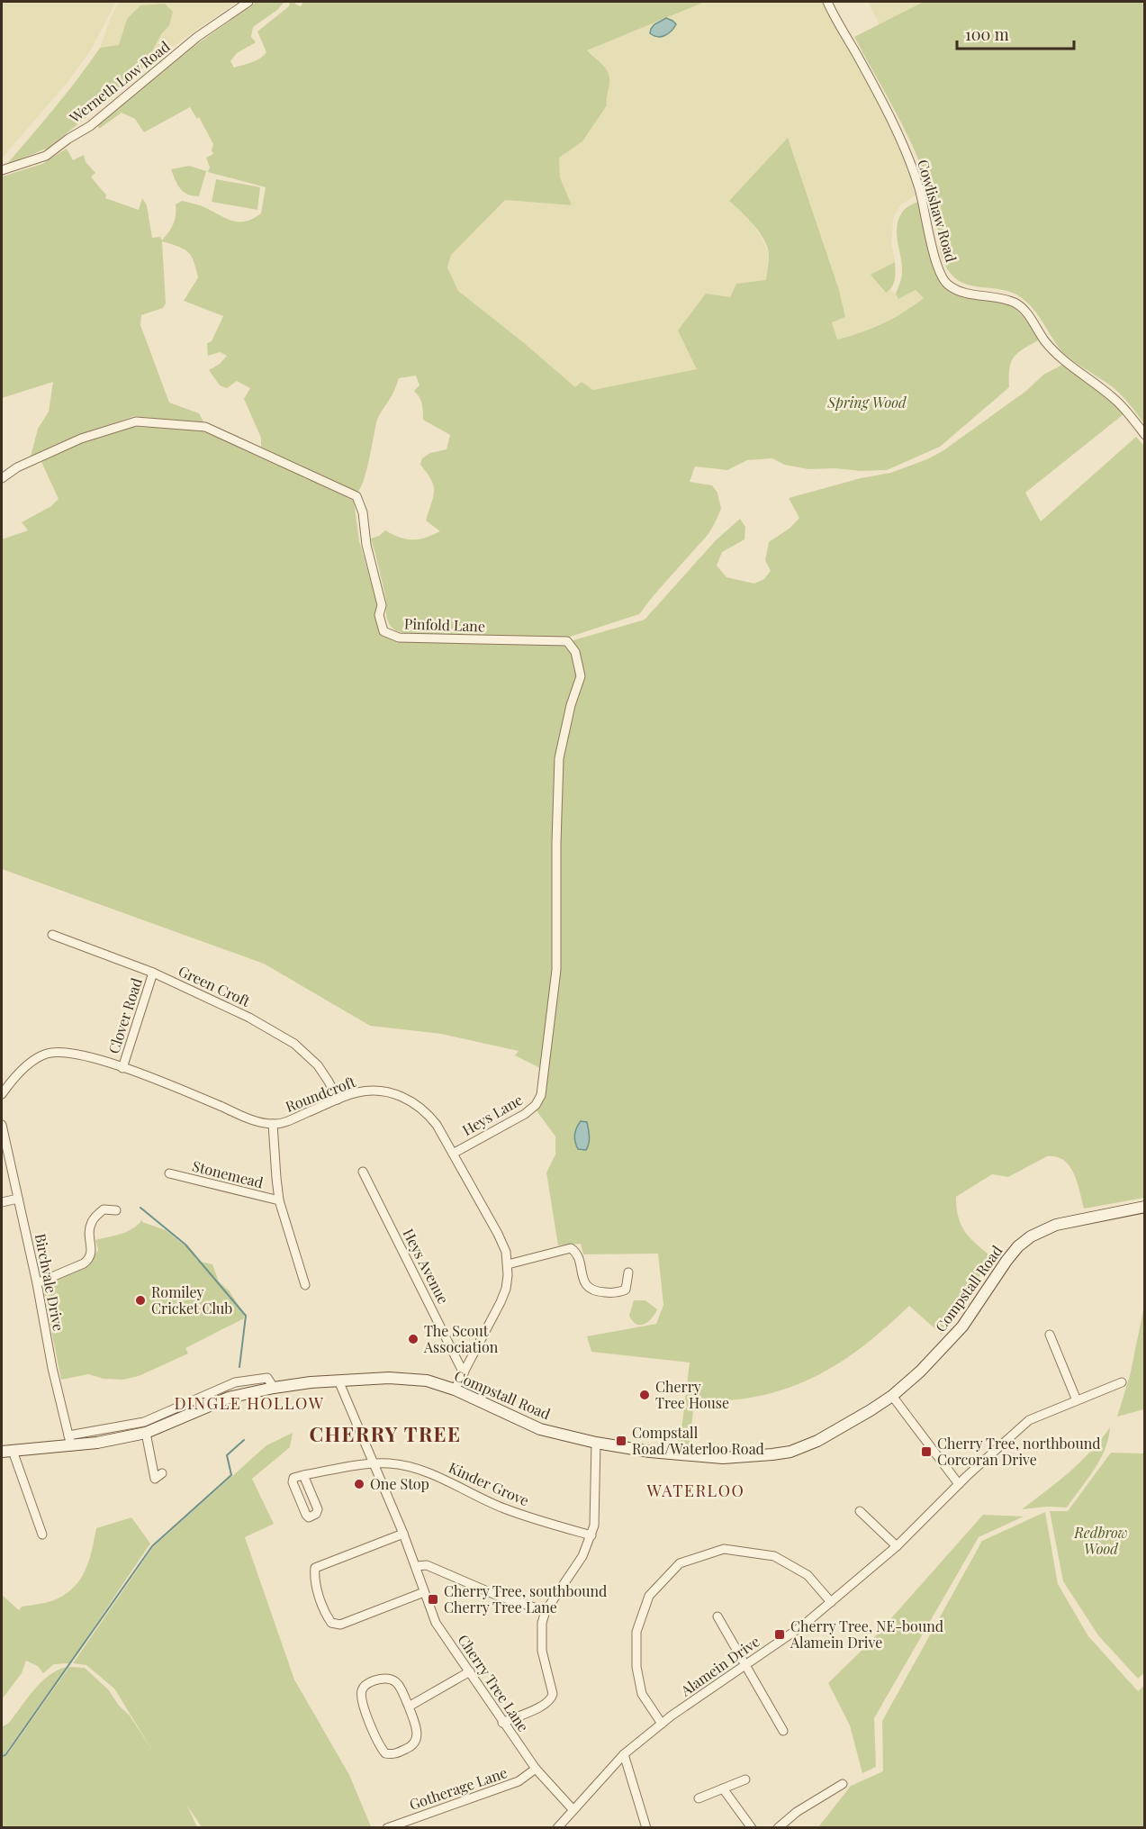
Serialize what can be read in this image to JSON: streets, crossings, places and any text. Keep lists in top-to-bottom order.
{
  "streets": {
    "main road": ["Compstall Road"],
    "street": [
      "Werneth Low Road",
      "Cowlishaw Road",
      "Pinfold Lane",
      "Green Croft",
      "Clover Road",
      "Roundcroft",
      "Heys Lane",
      "Stonemead",
      "Heys Avenue",
      "Birchvale Drive",
      "Kinder Grove",
      "Alamein Drive",
      "Cherry Tree Lane",
      "Gotherage Lane"
    ]
  },
  "crossings": [
    ["Pinfold Lane", "Heys Lane"],
    ["Green Croft", "Clover Road"],
    ["Green Croft", "Roundcroft"],
    ["Clover Road", "Roundcroft"],
    ["Roundcroft", "Heys Lane"],
    ["Roundcroft", "Heys Avenue"],
    ["Roundcroft", "Compstall Road"],
    ["Birchvale Drive", "Compstall Road"],
    ["Compstall Road", "Cherry Tree Lane"],
    ["Kinder Grove", "Cherry Tree Lane"],
    ["Alamein Drive", "Cherry Tree Lane"],
    ["Cherry Tree Lane", "Gotherage Lane"]
  ],
  "districts": ["DINGLE HOLLOW", "CHERRY TREE", "WATERLOO"],
  "parks": ["Spring Wood", "Redbrow Wood"],
  "places": {
    "other": [
      "Romiley Cricket Club",
      "The Scout Association",
      "Cherry Tree House",
      "One Stop"
    ],
    "transit": [
      "Compstall Road/Waterloo Road",
      "Cherry Tree, northbound Corcoran Drive",
      "Cherry Tree, southbound Cherry Tree Lane",
      "Cherry Tree, NE-bound Alamein Drive"
    ]
  },
  "scale_bar": "100 m"
}
